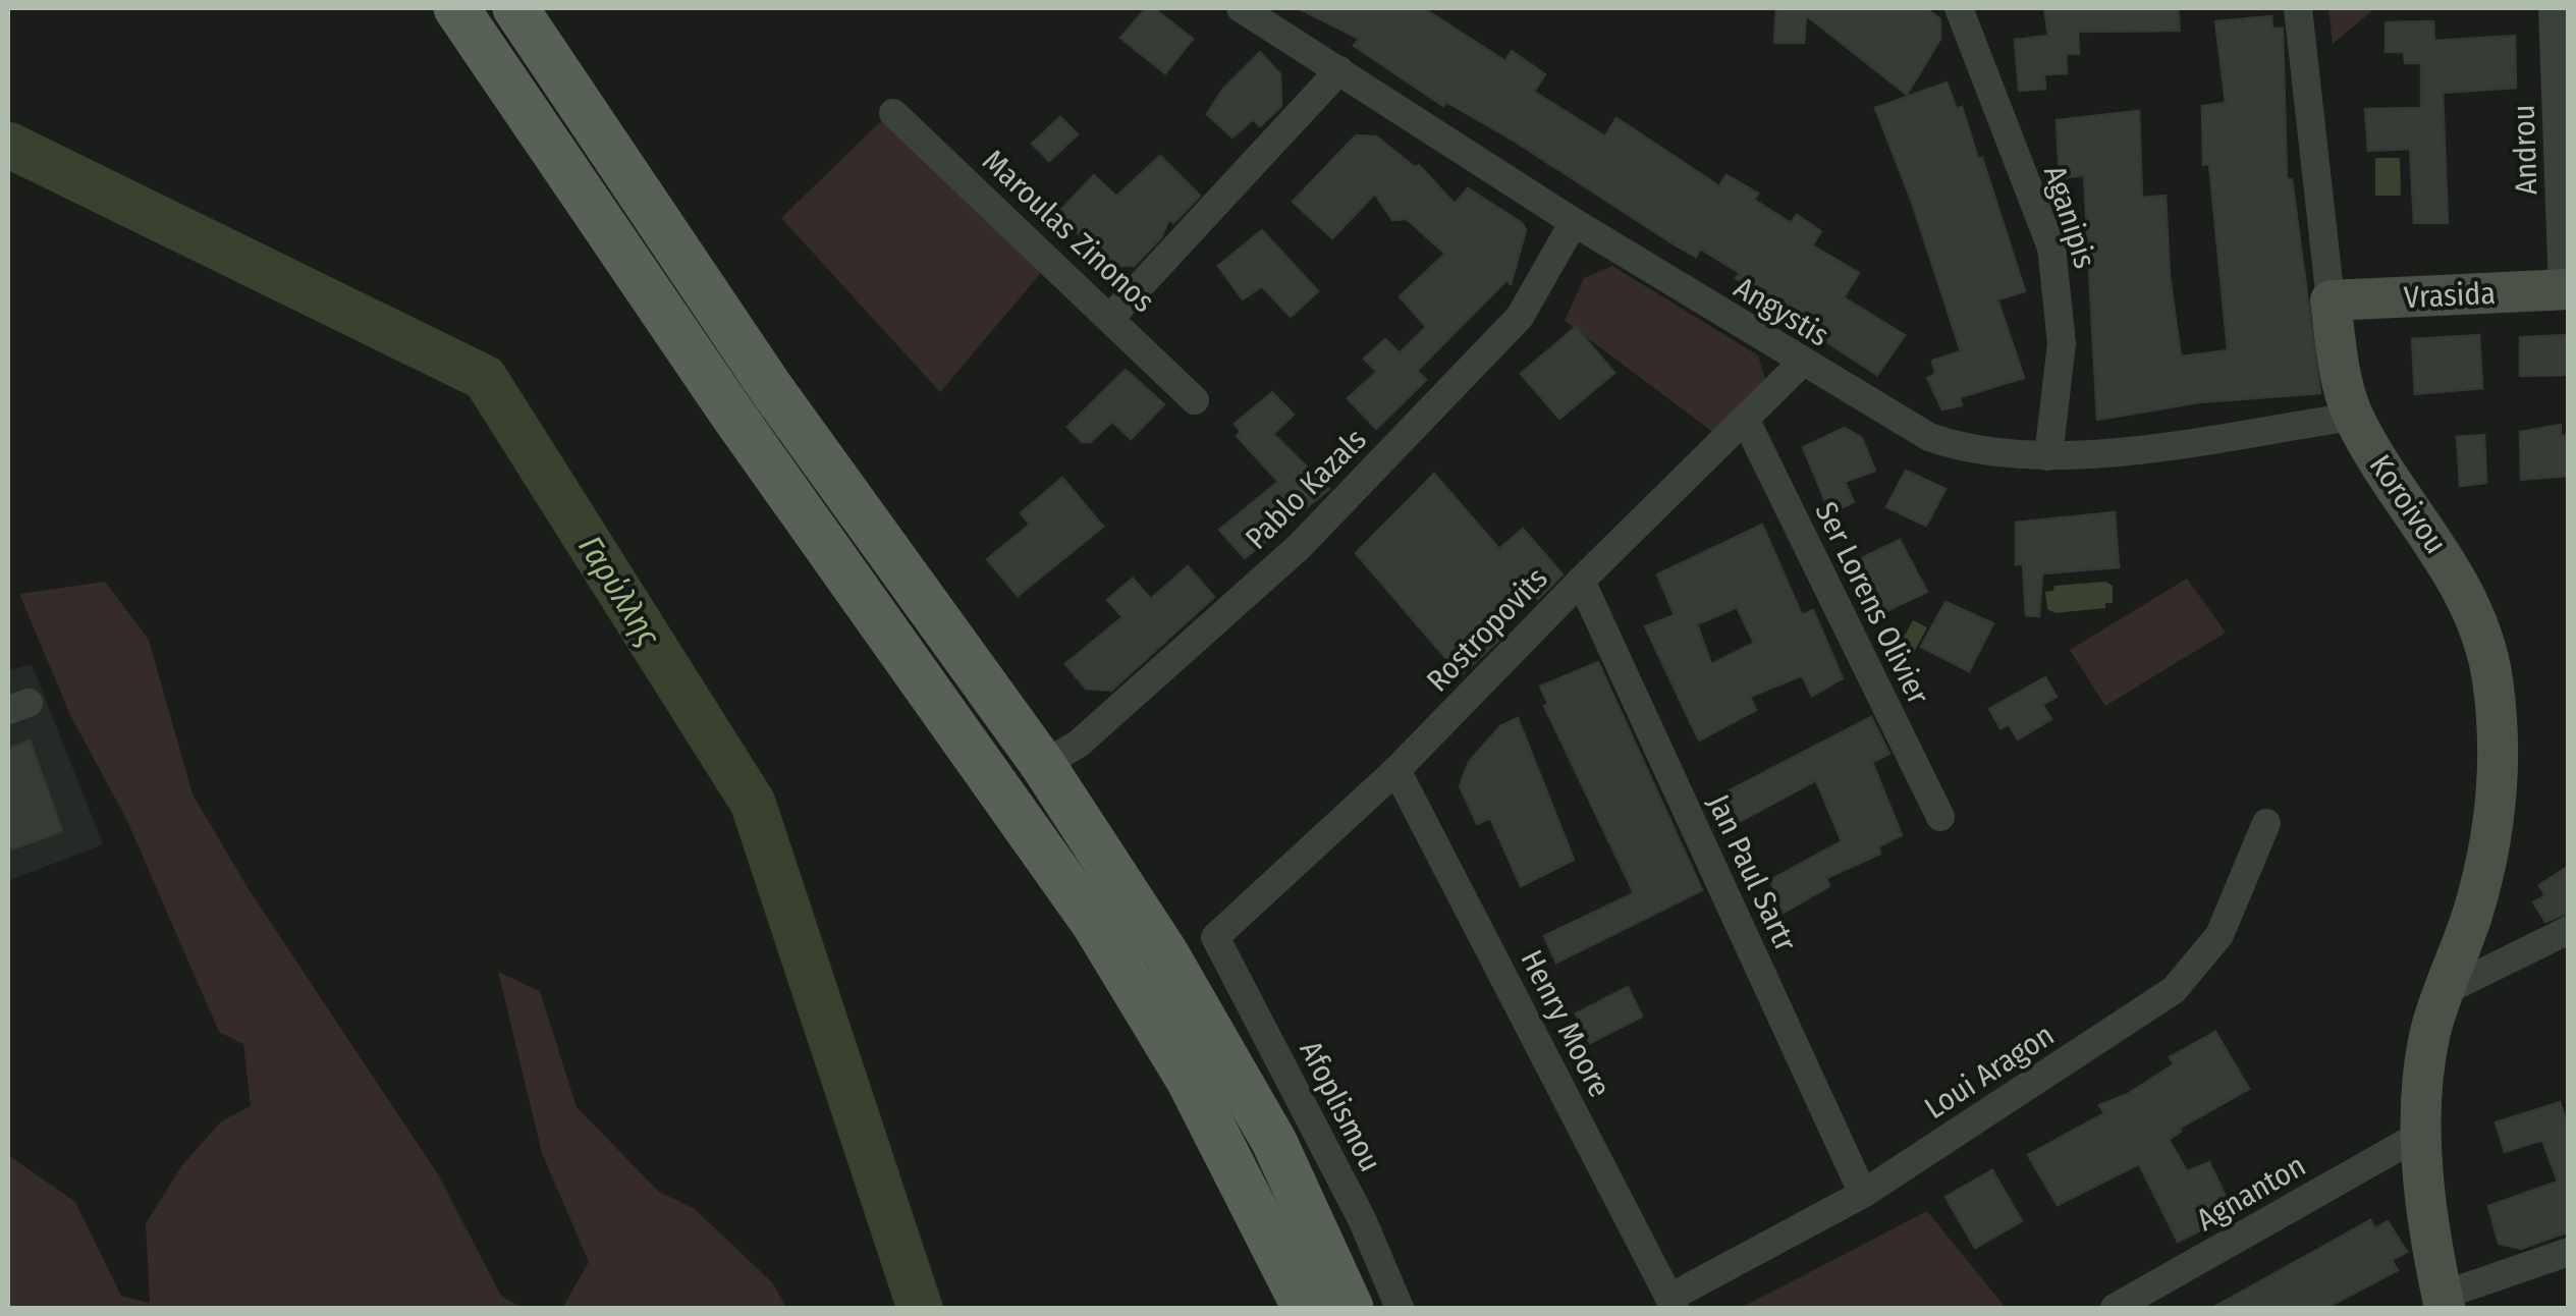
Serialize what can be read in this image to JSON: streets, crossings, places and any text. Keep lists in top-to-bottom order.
{
  "streets": {
    "street": [
      "Androu",
      "Aganipis",
      "Maroulas Zinonos",
      "Vrasida",
      "Angystis",
      "Pablo Kazals",
      "Koroivou",
      "Ser Lorens Olivier",
      "Rostropovits",
      "Jan Paul Sartr",
      "Henry Moore",
      "Loui Aragon",
      "Afoplismou",
      "Agnanton"
    ]
  },
  "crossings": [
    ["Androu", "Vrasida"],
    ["Aganipis", "Angystis"],
    ["Vrasida", "Koroivou"],
    ["Angystis", "Pablo Kazals"],
    ["Angystis", "Koroivou"],
    ["Angystis", "Rostropovits"],
    ["Koroivou", "Agnanton"],
    ["Ser Lorens Olivier", "Rostropovits"],
    ["Rostropovits", "Jan Paul Sartr"],
    ["Rostropovits", "Henry Moore"],
    ["Rostropovits", "Afoplismou"],
    ["Jan Paul Sartr", "Loui Aragon"],
    ["Henry Moore", "Loui Aragon"]
  ],
  "water": ["Γαρύλλης"]
}
